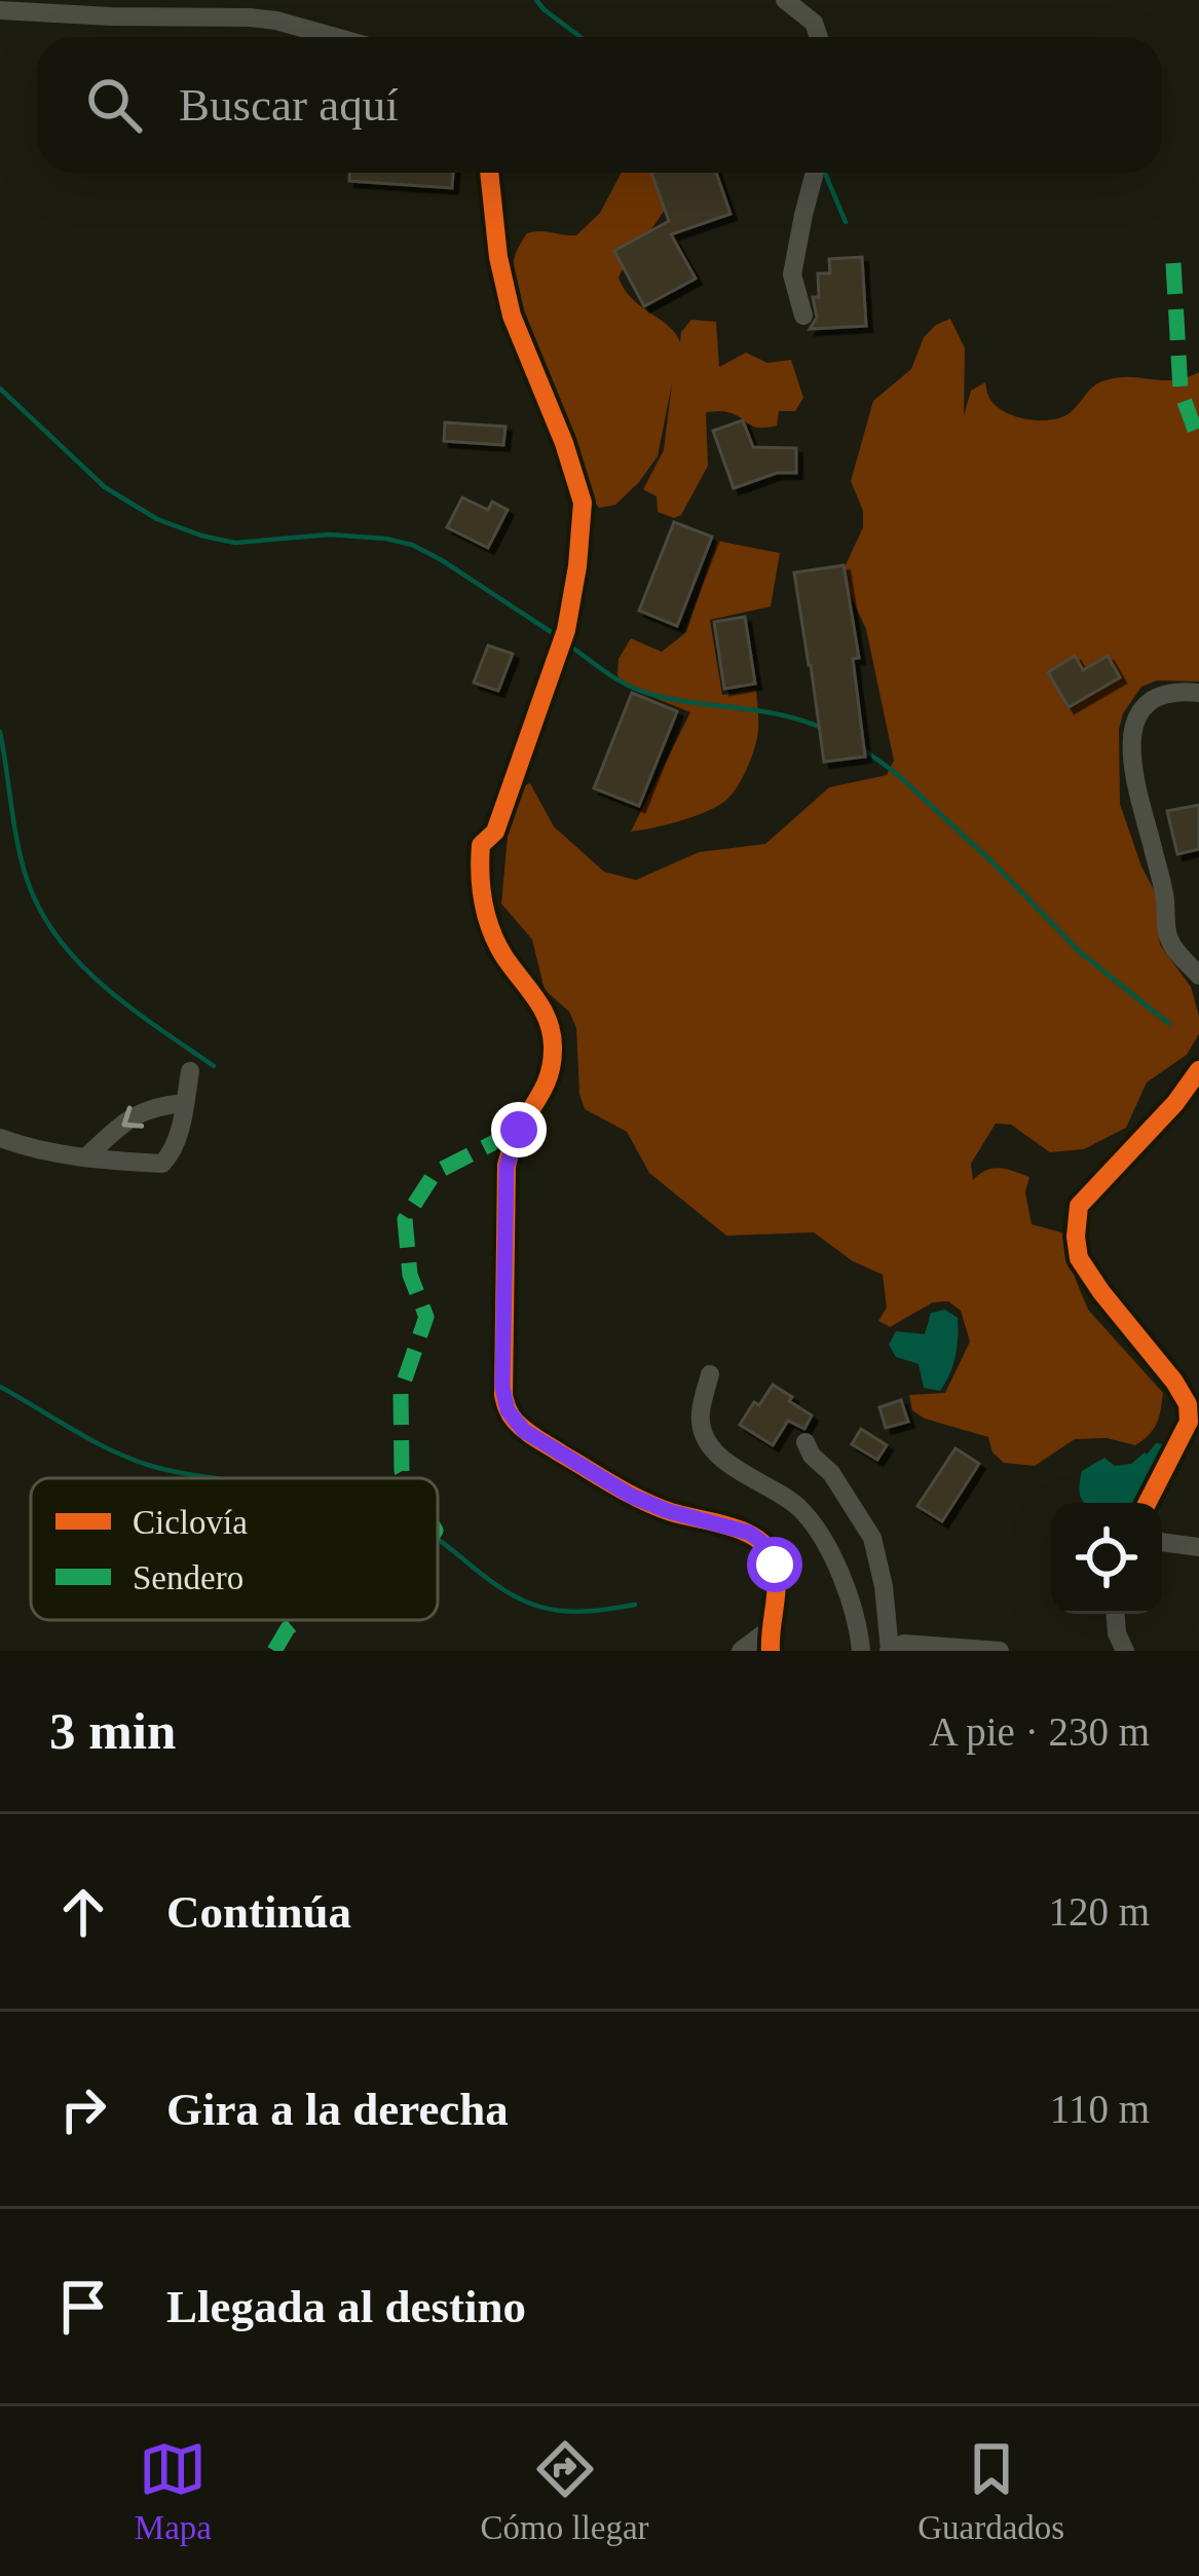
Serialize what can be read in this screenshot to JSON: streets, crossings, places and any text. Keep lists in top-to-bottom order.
{
  "legend": ["Ciclovía", "Sendero"],
  "page": {
    "search": "Buscar aquí",
    "heading": ["3 min", "A pie · 230 m"],
    "list": [
      ["Continúa", "120 m"],
      ["Gira a la derecha", "110 m"],
      "Llegada al destino"
    ],
    "nav": ["Mapa", "Cómo llegar", "Guardados"]
  }
}
